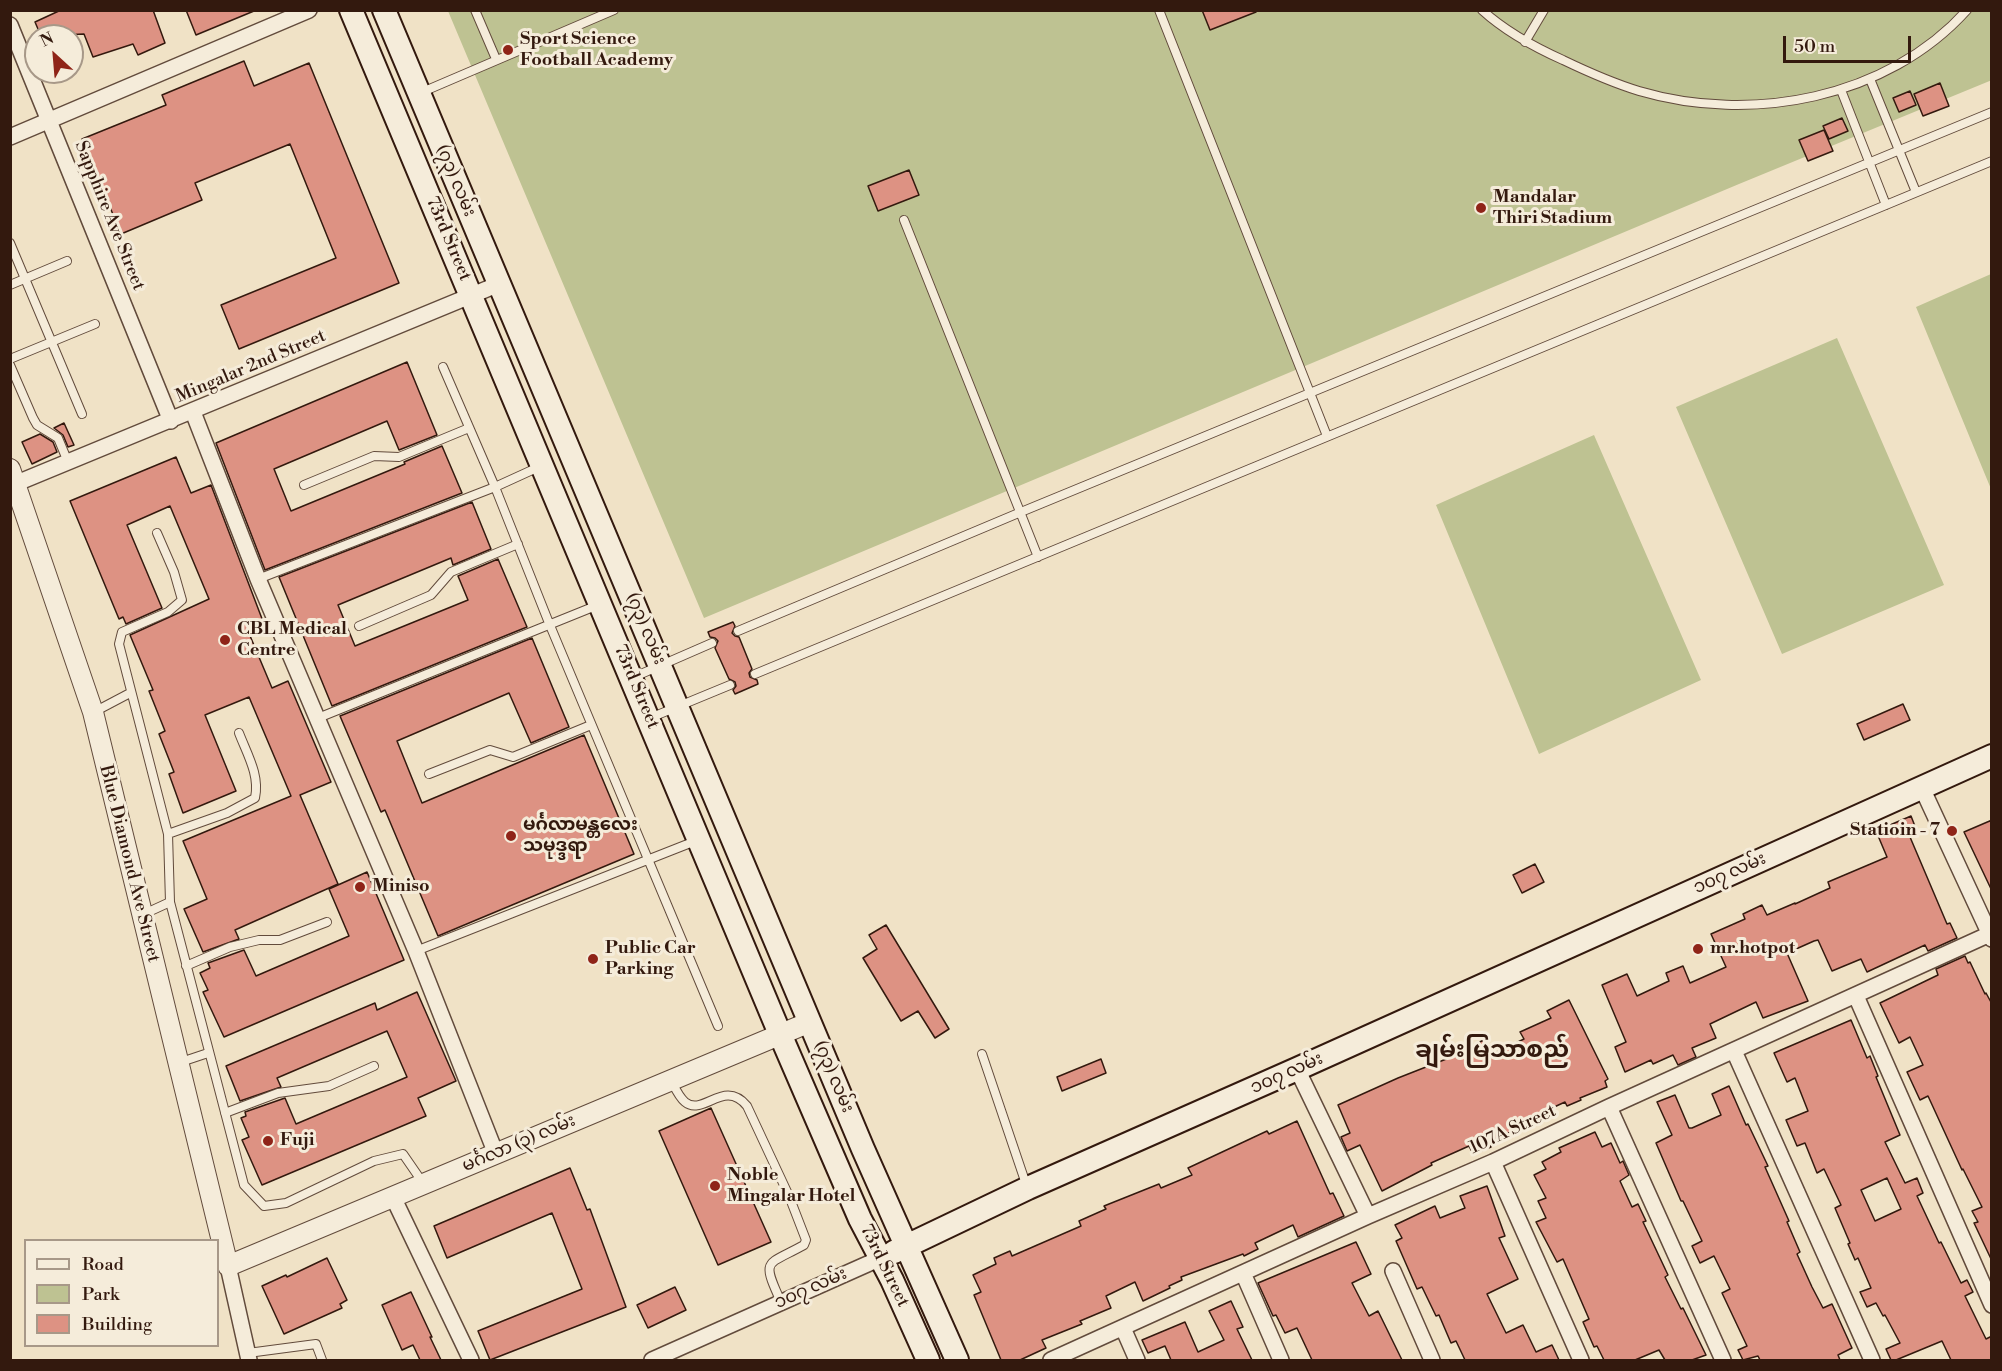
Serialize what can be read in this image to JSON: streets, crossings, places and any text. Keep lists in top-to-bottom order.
{
  "streets": {
    "main road": ["(၇၃) လမ်း", "73rd Street", "၁၀၇ လမ်း"],
    "street": [
      "Sapphire Ave Street",
      "Mingalar 2nd Street",
      "Blue Diamond Ave Street",
      "107A Street",
      "မင်္ဂလာ (၃) လမ်း"
    ]
  },
  "crossings": [
    ["(၇၃) လမ်း", "73rd Street"],
    ["(၇၃) လမ်း", "Mingalar 2nd Street"],
    ["(၇၃) လမ်း", "၁၀၇ လမ်း"],
    ["(၇၃) လမ်း", "မင်္ဂလာ (၃) လမ်း"],
    ["Sapphire Ave Street", "Mingalar 2nd Street"],
    ["73rd Street", "Mingalar 2nd Street"],
    ["73rd Street", "၁၀၇ လမ်း"],
    ["73rd Street", "မင်္ဂလာ (၃) လမ်း"],
    ["Mingalar 2nd Street", "Blue Diamond Ave Street"],
    ["Blue Diamond Ave Street", "မင်္ဂလာ (၃) လမ်း"]
  ],
  "districts": ["ချမ်းမြသာစည်"],
  "places": [
    "Sport Science Football Academy",
    "Mandalar Thiri Stadium",
    "CBL Medical Centre",
    "Statioin - 7",
    "မင်္ဂလာမန္တလေး သမုဒ္ဒရာ",
    "Miniso",
    "mr.hotpot",
    "Public Car Parking",
    "Fuji",
    "Noble Mingalar Hotel"
  ],
  "legend": ["Road", "Park", "Building"],
  "scale_bar": "50 m",
  "north": "top left"
}
